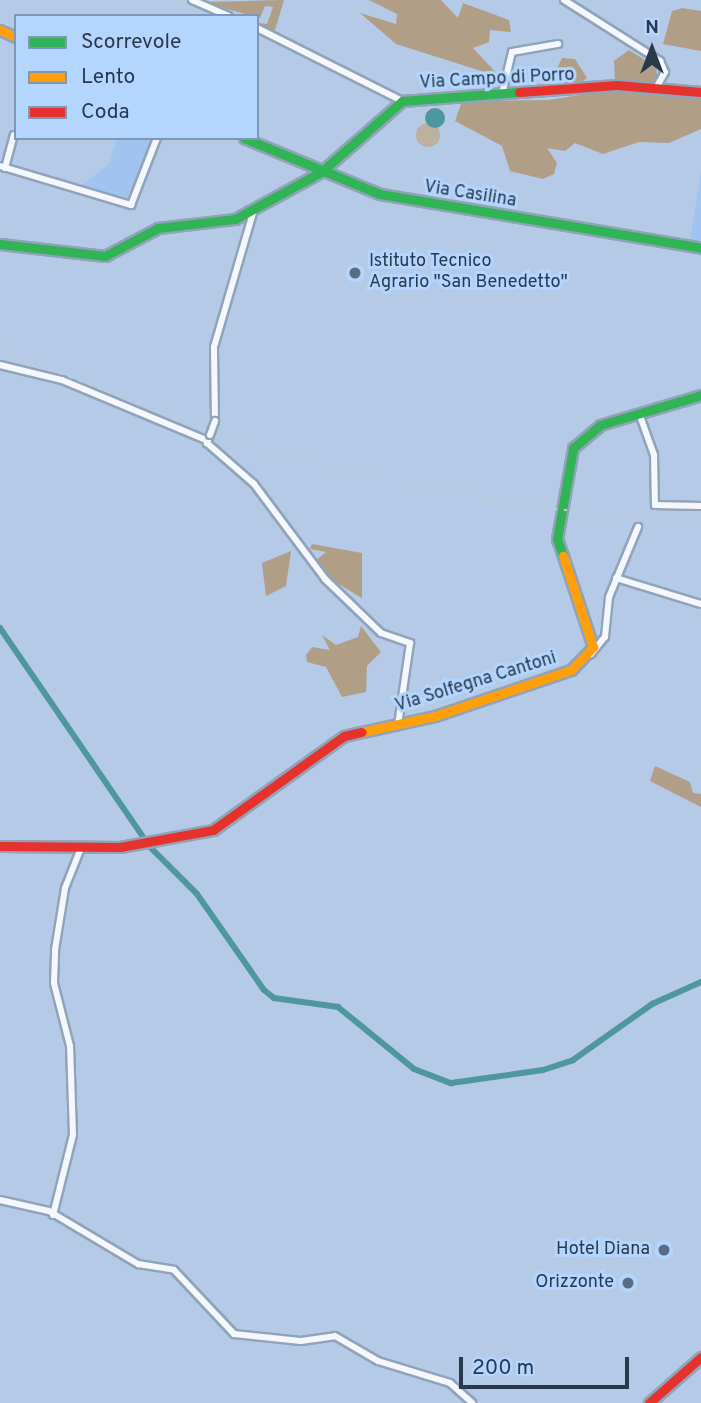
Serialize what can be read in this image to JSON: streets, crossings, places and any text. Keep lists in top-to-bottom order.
{
  "streets": {
    "street": ["Via Campo di Porro", "Via Casilina", "Via Solfegna Cantoni"]
  },
  "crossings": [
    ["Via Campo di Porro", "Via Casilina"]
  ],
  "places": ["Istituto Tecnico Agrario \"San Benedetto\"", "Hotel Diana", "Orizzonte"],
  "legend": ["Scorrevole", "Lento", "Coda"],
  "scale_bar": "200 m",
  "north": "top"
}
